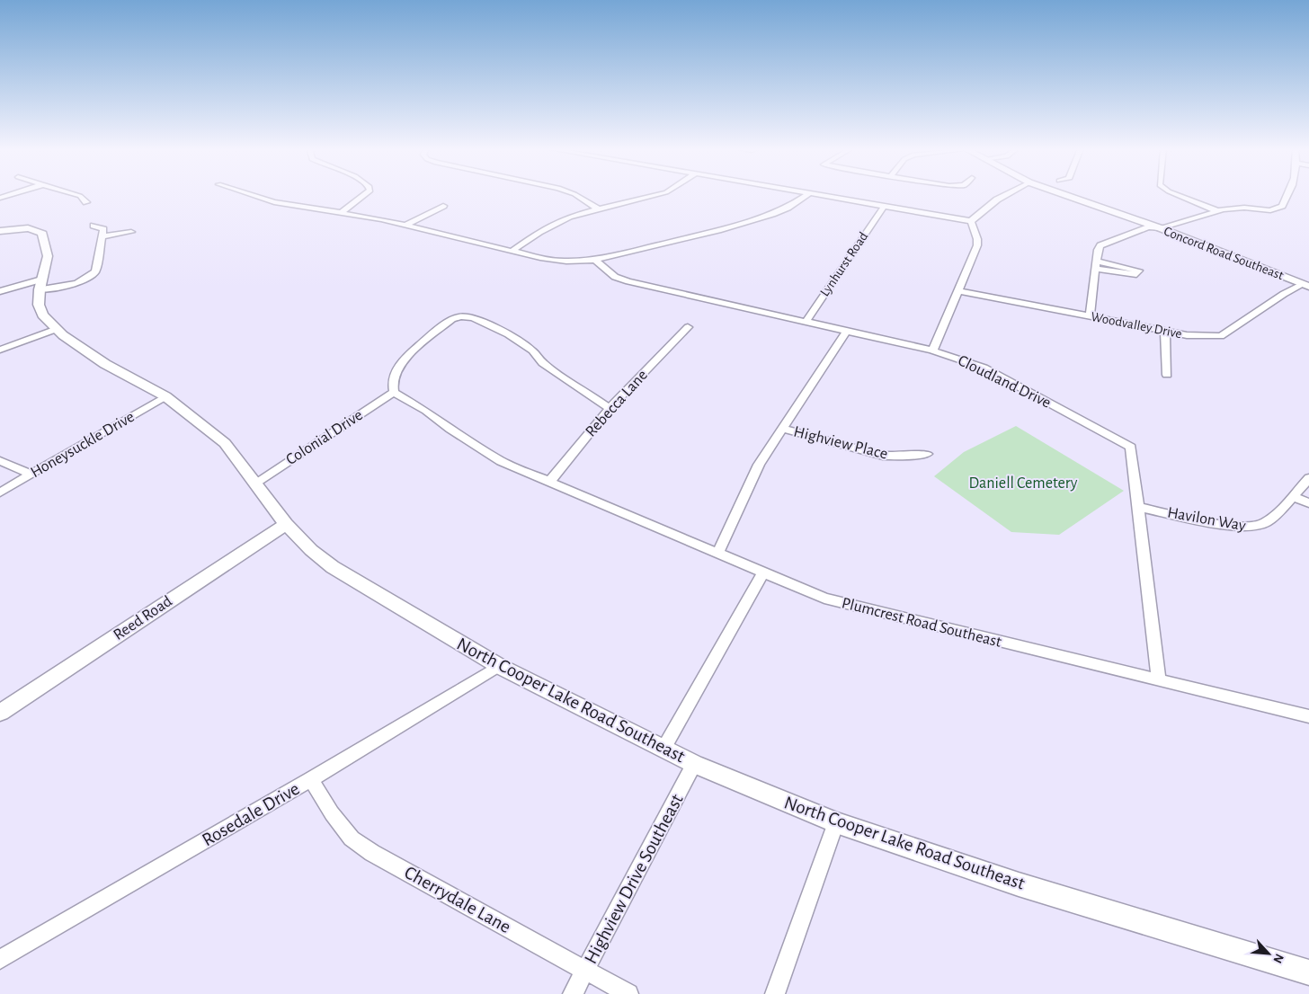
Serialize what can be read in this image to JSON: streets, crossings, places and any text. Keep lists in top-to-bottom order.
{
  "streets": {
    "street": [
      "Concord Road Southeast",
      "Lynhurst Road",
      "Woodvalley Drive",
      "Cloudland Drive",
      "Rebecca Lane",
      "Colonial Drive",
      "Highview Place",
      "Honeysuckle Drive",
      "Havilon Way",
      "Reed Road",
      "Plumcrest Road Southeast",
      "North Cooper Lake Road Southeast",
      "Rosedale Drive",
      "Highview Drive Southeast",
      "Cherrydale Lane"
    ]
  },
  "crossings": [
    ["Concord Road Southeast", "Woodvalley Drive"],
    ["Lynhurst Road", "Cloudland Drive"],
    ["Cloudland Drive", "Havilon Way"],
    ["Cloudland Drive", "Plumcrest Road Southeast"],
    ["Rebecca Lane", "Plumcrest Road Southeast"],
    ["Colonial Drive", "Plumcrest Road Southeast"],
    ["Colonial Drive", "North Cooper Lake Road Southeast"],
    ["Honeysuckle Drive", "North Cooper Lake Road Southeast"],
    ["Reed Road", "North Cooper Lake Road Southeast"],
    ["North Cooper Lake Road Southeast", "Rosedale Drive"],
    ["North Cooper Lake Road Southeast", "Highview Drive Southeast"],
    ["Rosedale Drive", "Cherrydale Lane"],
    ["Highview Drive Southeast", "Cherrydale Lane"]
  ],
  "parks": ["Daniell Cemetery"],
  "north": "bottom right"
}
